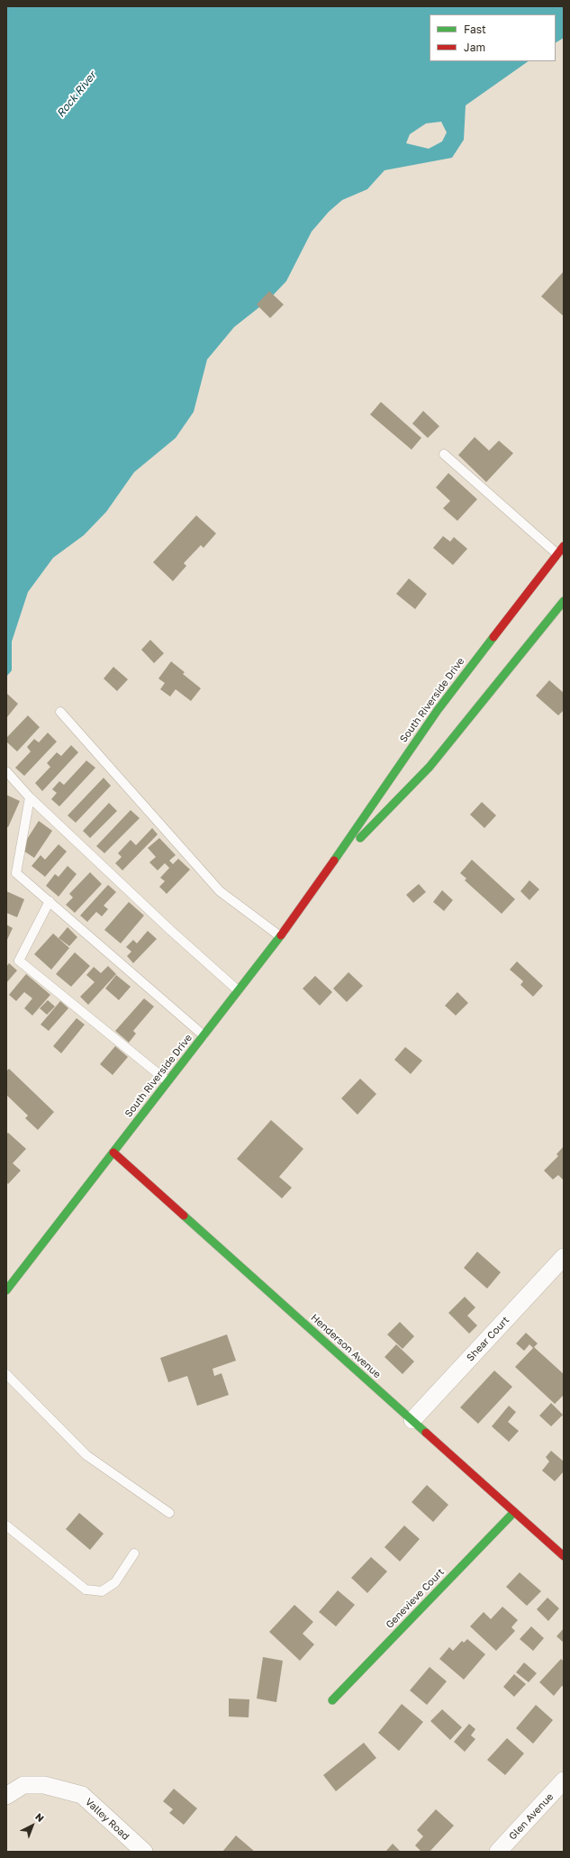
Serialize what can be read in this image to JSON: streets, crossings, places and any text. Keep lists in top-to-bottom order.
{
  "streets": {
    "main road": ["South Riverside Drive", "Henderson Avenue", "Genevieve Court"],
    "street": ["Shear Court", "Glen Avenue", "Valley Road"]
  },
  "crossings": [
    ["South Riverside Drive", "Henderson Avenue"],
    ["Shear Court", "Henderson Avenue"],
    ["Henderson Avenue", "Genevieve Court"]
  ],
  "water": ["Rock River"],
  "legend": ["Fast", "Jam"],
  "north": "top right"
}
